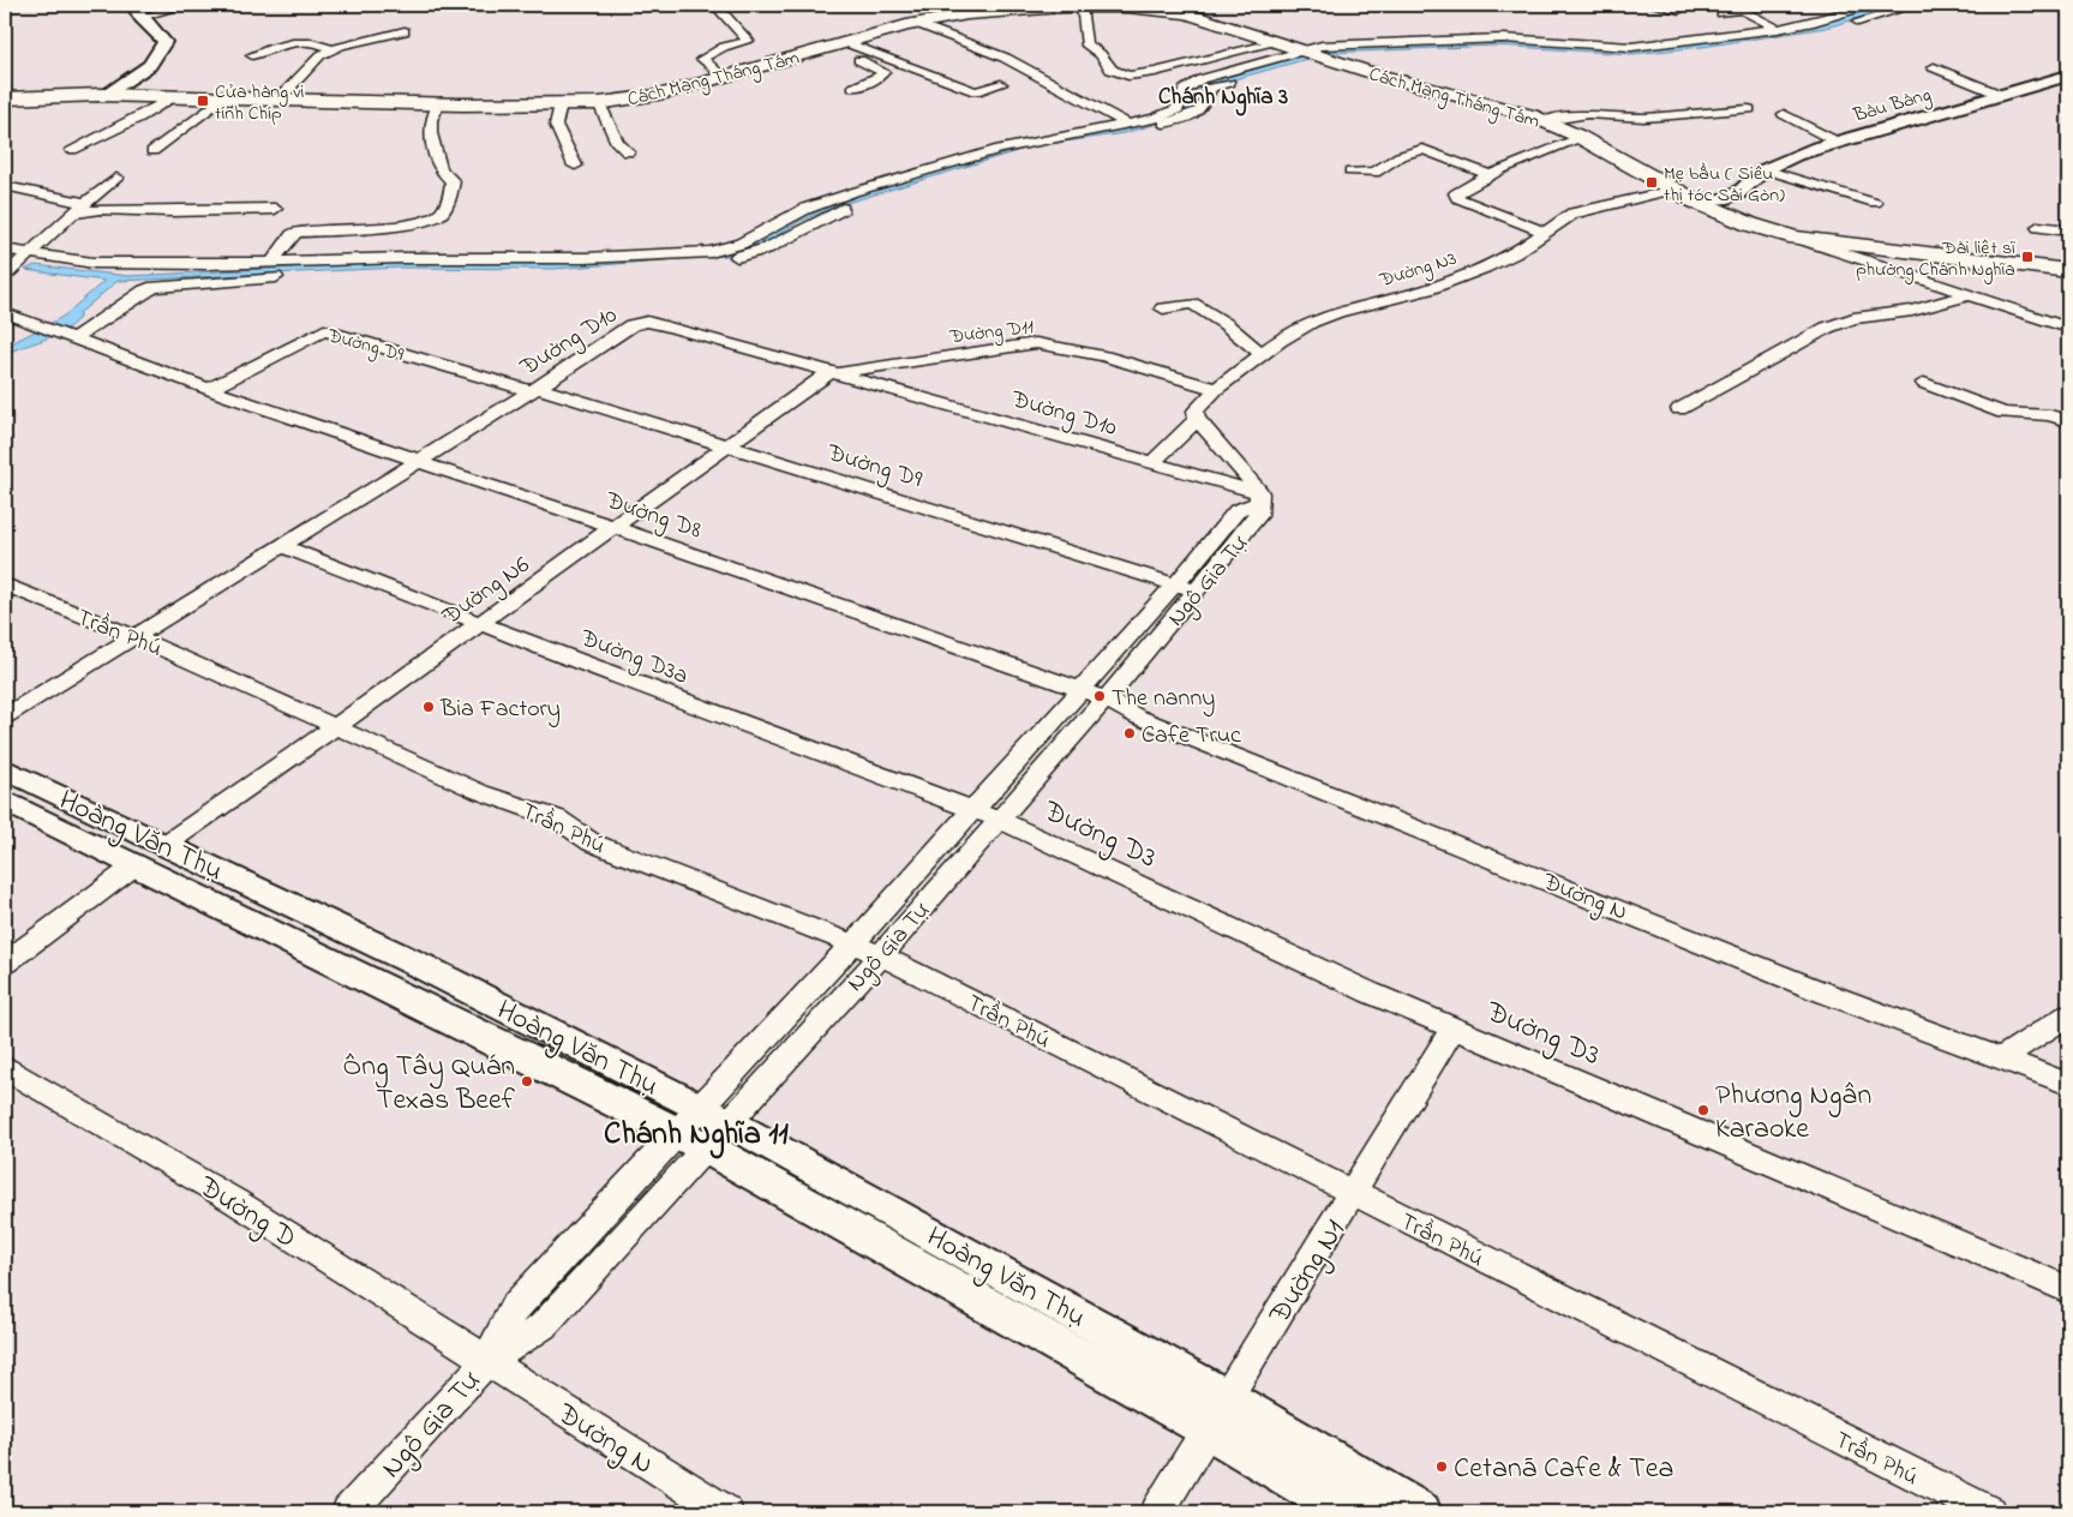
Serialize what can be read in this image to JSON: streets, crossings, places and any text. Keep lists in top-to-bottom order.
{
  "streets": {
    "main road": ["Cách Mạng Tháng Tám"],
    "street": [
      "Bàu Bàng",
      "Đường N3",
      "Đường D11",
      "Đường D10",
      "Đường D9",
      "Đường D8",
      "Ngô Gia Tự",
      "Đường N6",
      "Trần Phú",
      "Đường D3a",
      "Đường D3",
      "Hoàng Văn Thụ",
      "Đường N",
      "Đường D",
      "Đường N1"
    ]
  },
  "crossings": [
    ["Cách Mạng Tháng Tám", "Đường N3"],
    ["Đường N3", "Đường D11"],
    ["Đường D11", "Đường D10"],
    ["Đường D11", "Đường N6"],
    ["Đường D10", "Đường D9"],
    ["Đường D10", "Đường D8"],
    ["Đường D10", "Ngô Gia Tự"],
    ["Đường D10", "Đường N6"],
    ["Đường D10", "Trần Phú"],
    ["Đường D10", "Đường D3a"],
    ["Đường D9", "Đường D8"],
    ["Đường D9", "Ngô Gia Tự"],
    ["Đường D9", "Đường N6"],
    ["Đường D8", "Ngô Gia Tự"],
    ["Đường D8", "Đường N6"],
    ["Đường D8", "Đường N"],
    ["Ngô Gia Tự", "Trần Phú"],
    ["Ngô Gia Tự", "Đường D3a"],
    ["Ngô Gia Tự", "Đường D3"],
    ["Ngô Gia Tự", "Hoàng Văn Thụ"],
    ["Ngô Gia Tự", "Đường N"],
    ["Ngô Gia Tự", "Đường D"],
    ["Đường N6", "Trần Phú"],
    ["Đường N6", "Đường D3a"],
    ["Đường N6", "Hoàng Văn Thụ"],
    ["Trần Phú", "Đường N1"],
    ["Đường D3a", "Đường D3"],
    ["Đường D3", "Đường N1"],
    ["Hoàng Văn Thụ", "Đường N1"],
    ["Đường N", "Đường D"]
  ],
  "districts": ["Chánh Nghĩa 3", "Chánh Nghĩa 11"],
  "places": {
    "transit": ["Cửa hàng vi tính Chíp", "Mẹ bầu ( Siêu thị tóc Sài Gòn)", "Đài liệt sĩ phường Chánh Nghĩa"],
    "other": [
      "The nanny",
      "Bia Factory",
      "Cafe Truc",
      "Ông Tây Quán Texas Beef",
      "Phương Ngân Karaoke",
      "Cetanā Cafe & Tea"
    ]
  }
}
